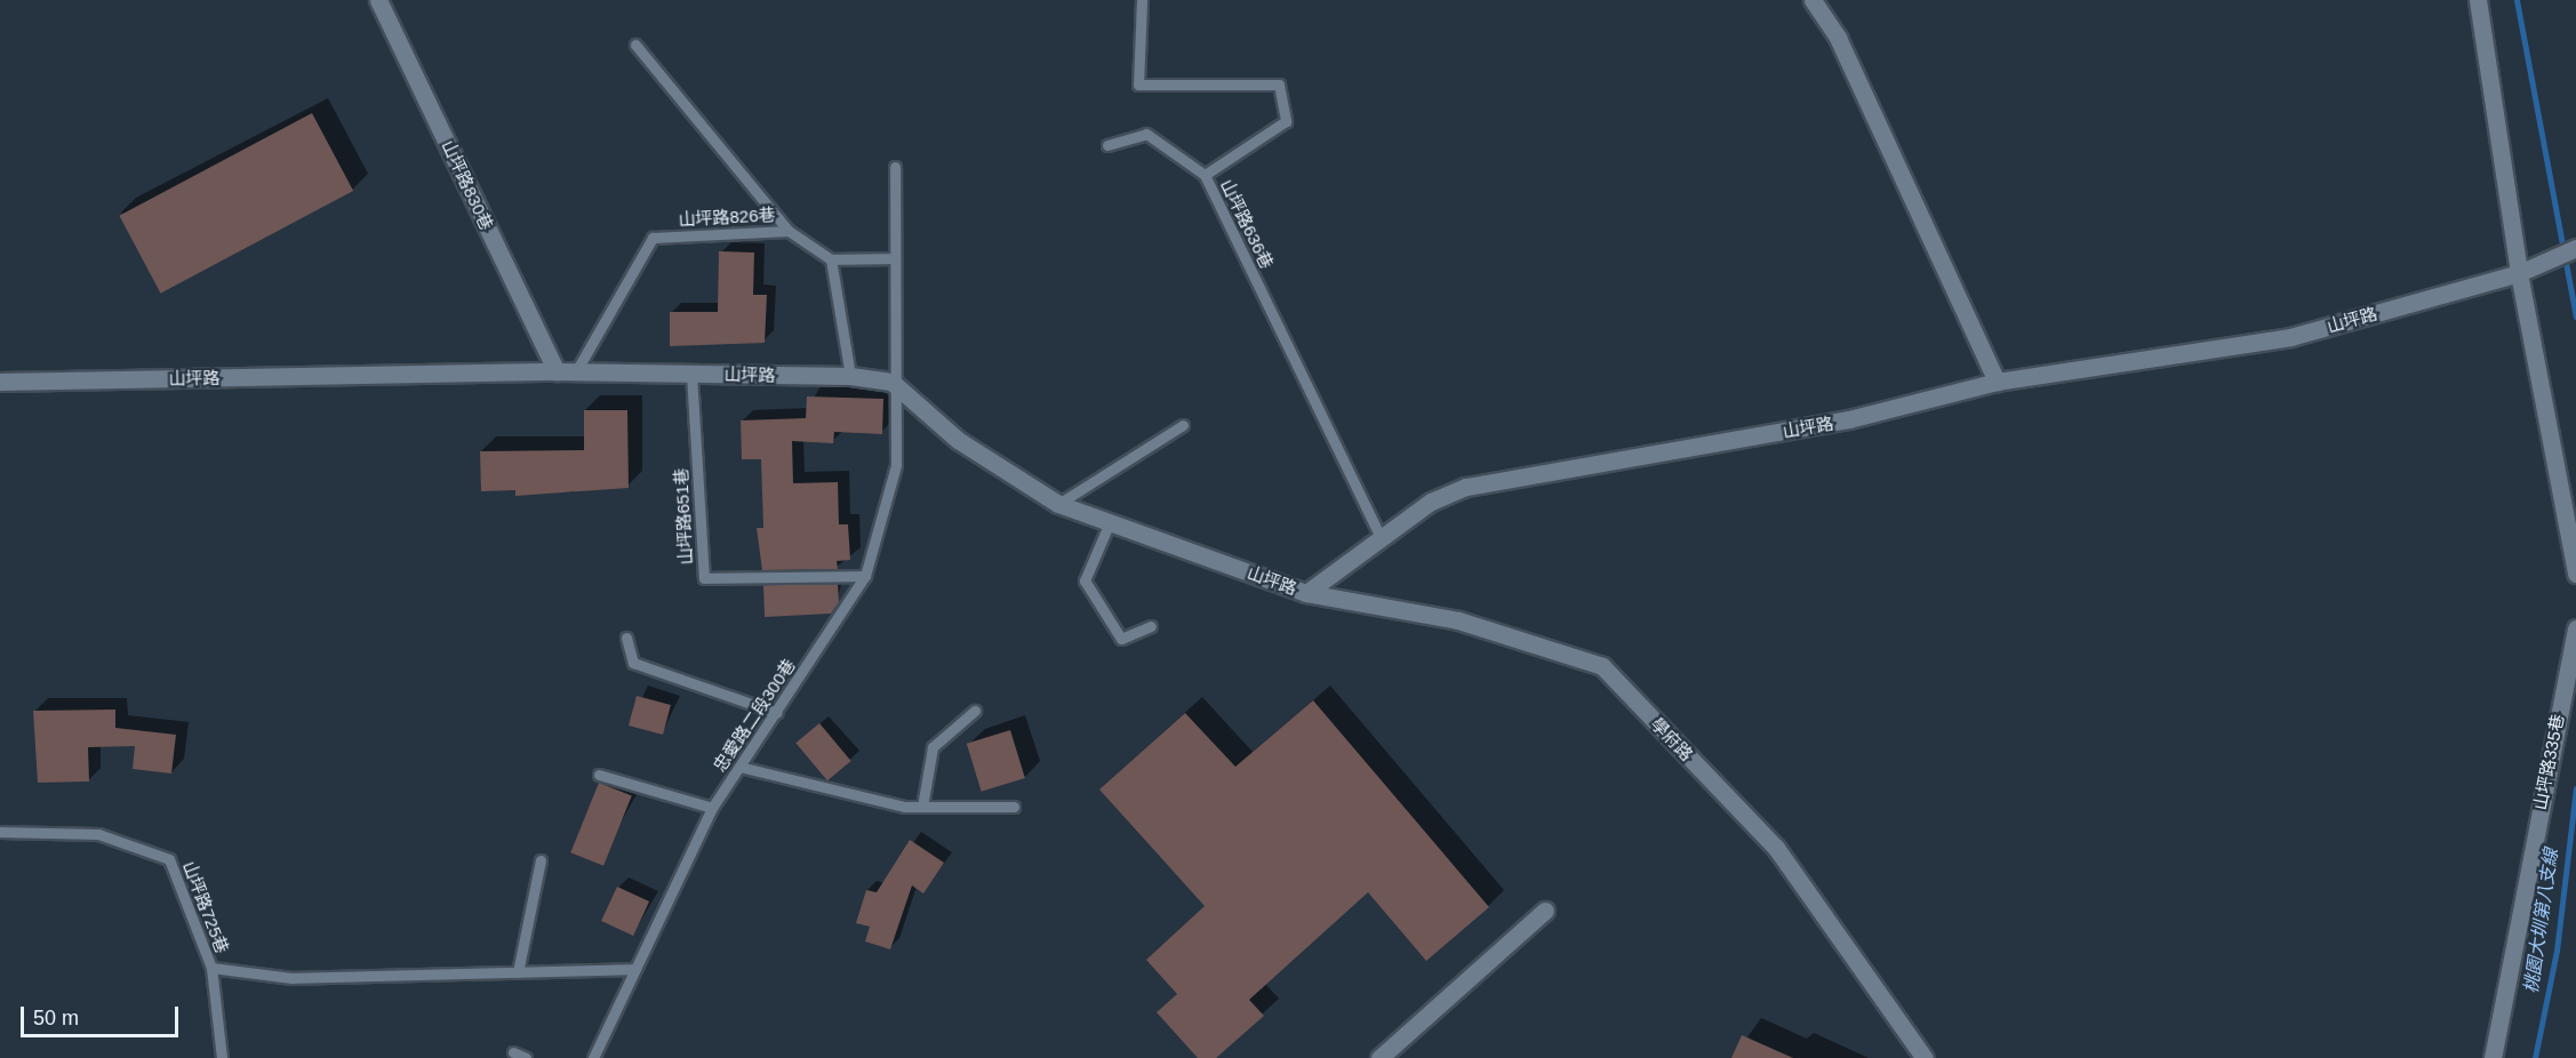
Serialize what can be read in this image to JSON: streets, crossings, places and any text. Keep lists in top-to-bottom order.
{
  "streets": {
    "street": [
      "山坪路830巷",
      "山坪路",
      "學府路",
      "山坪路335巷"
    ],
    "lane": [
      "山坪路826巷",
      "山坪路636巷",
      "山坪路651巷",
      "忠愛路二段300巷",
      "山坪路725巷"
    ]
  },
  "crossings": [
    ["山坪路830巷", "山坪路"],
    ["山坪路826巷", "山坪路"],
    ["山坪路636巷", "山坪路"],
    ["山坪路", "山坪路651巷"],
    ["山坪路", "忠愛路二段300巷"],
    ["山坪路", "學府路"],
    ["山坪路651巷", "忠愛路二段300巷"]
  ],
  "water": ["桃園大圳第八支線"],
  "scale_bar": "50 m"
}
